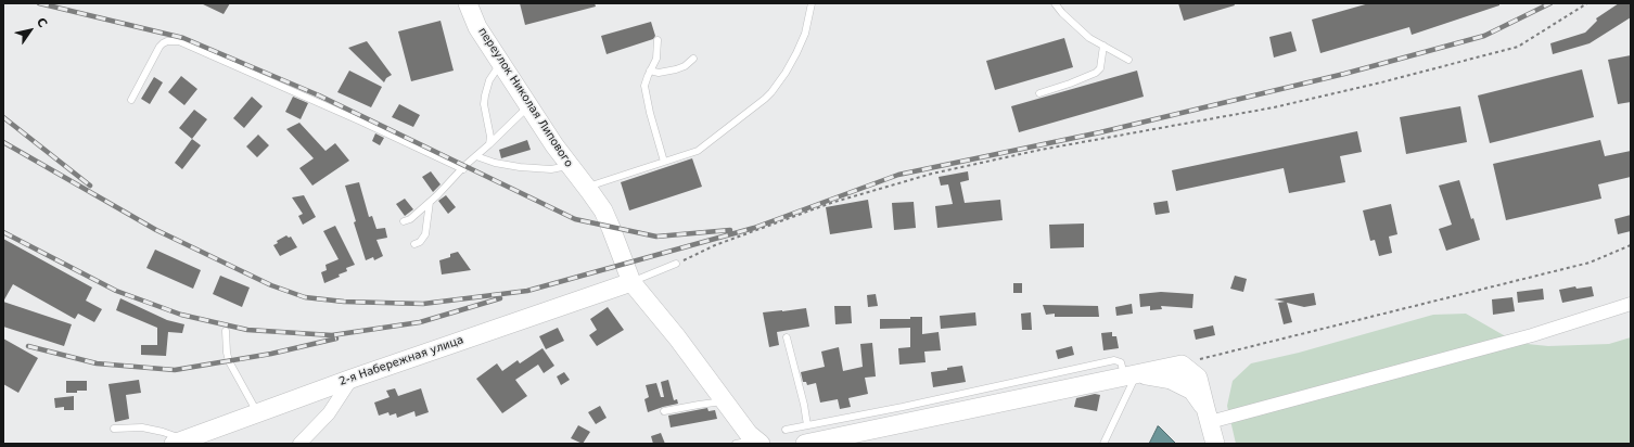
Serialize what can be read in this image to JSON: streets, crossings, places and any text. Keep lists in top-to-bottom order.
{
  "streets": {
    "street": ["переулок Николая Липового", "2-я Набережная улица"]
  },
  "crossings": [
    ["переулок Николая Липового", "2-я Набережная улица"]
  ],
  "north": "top right"
}
